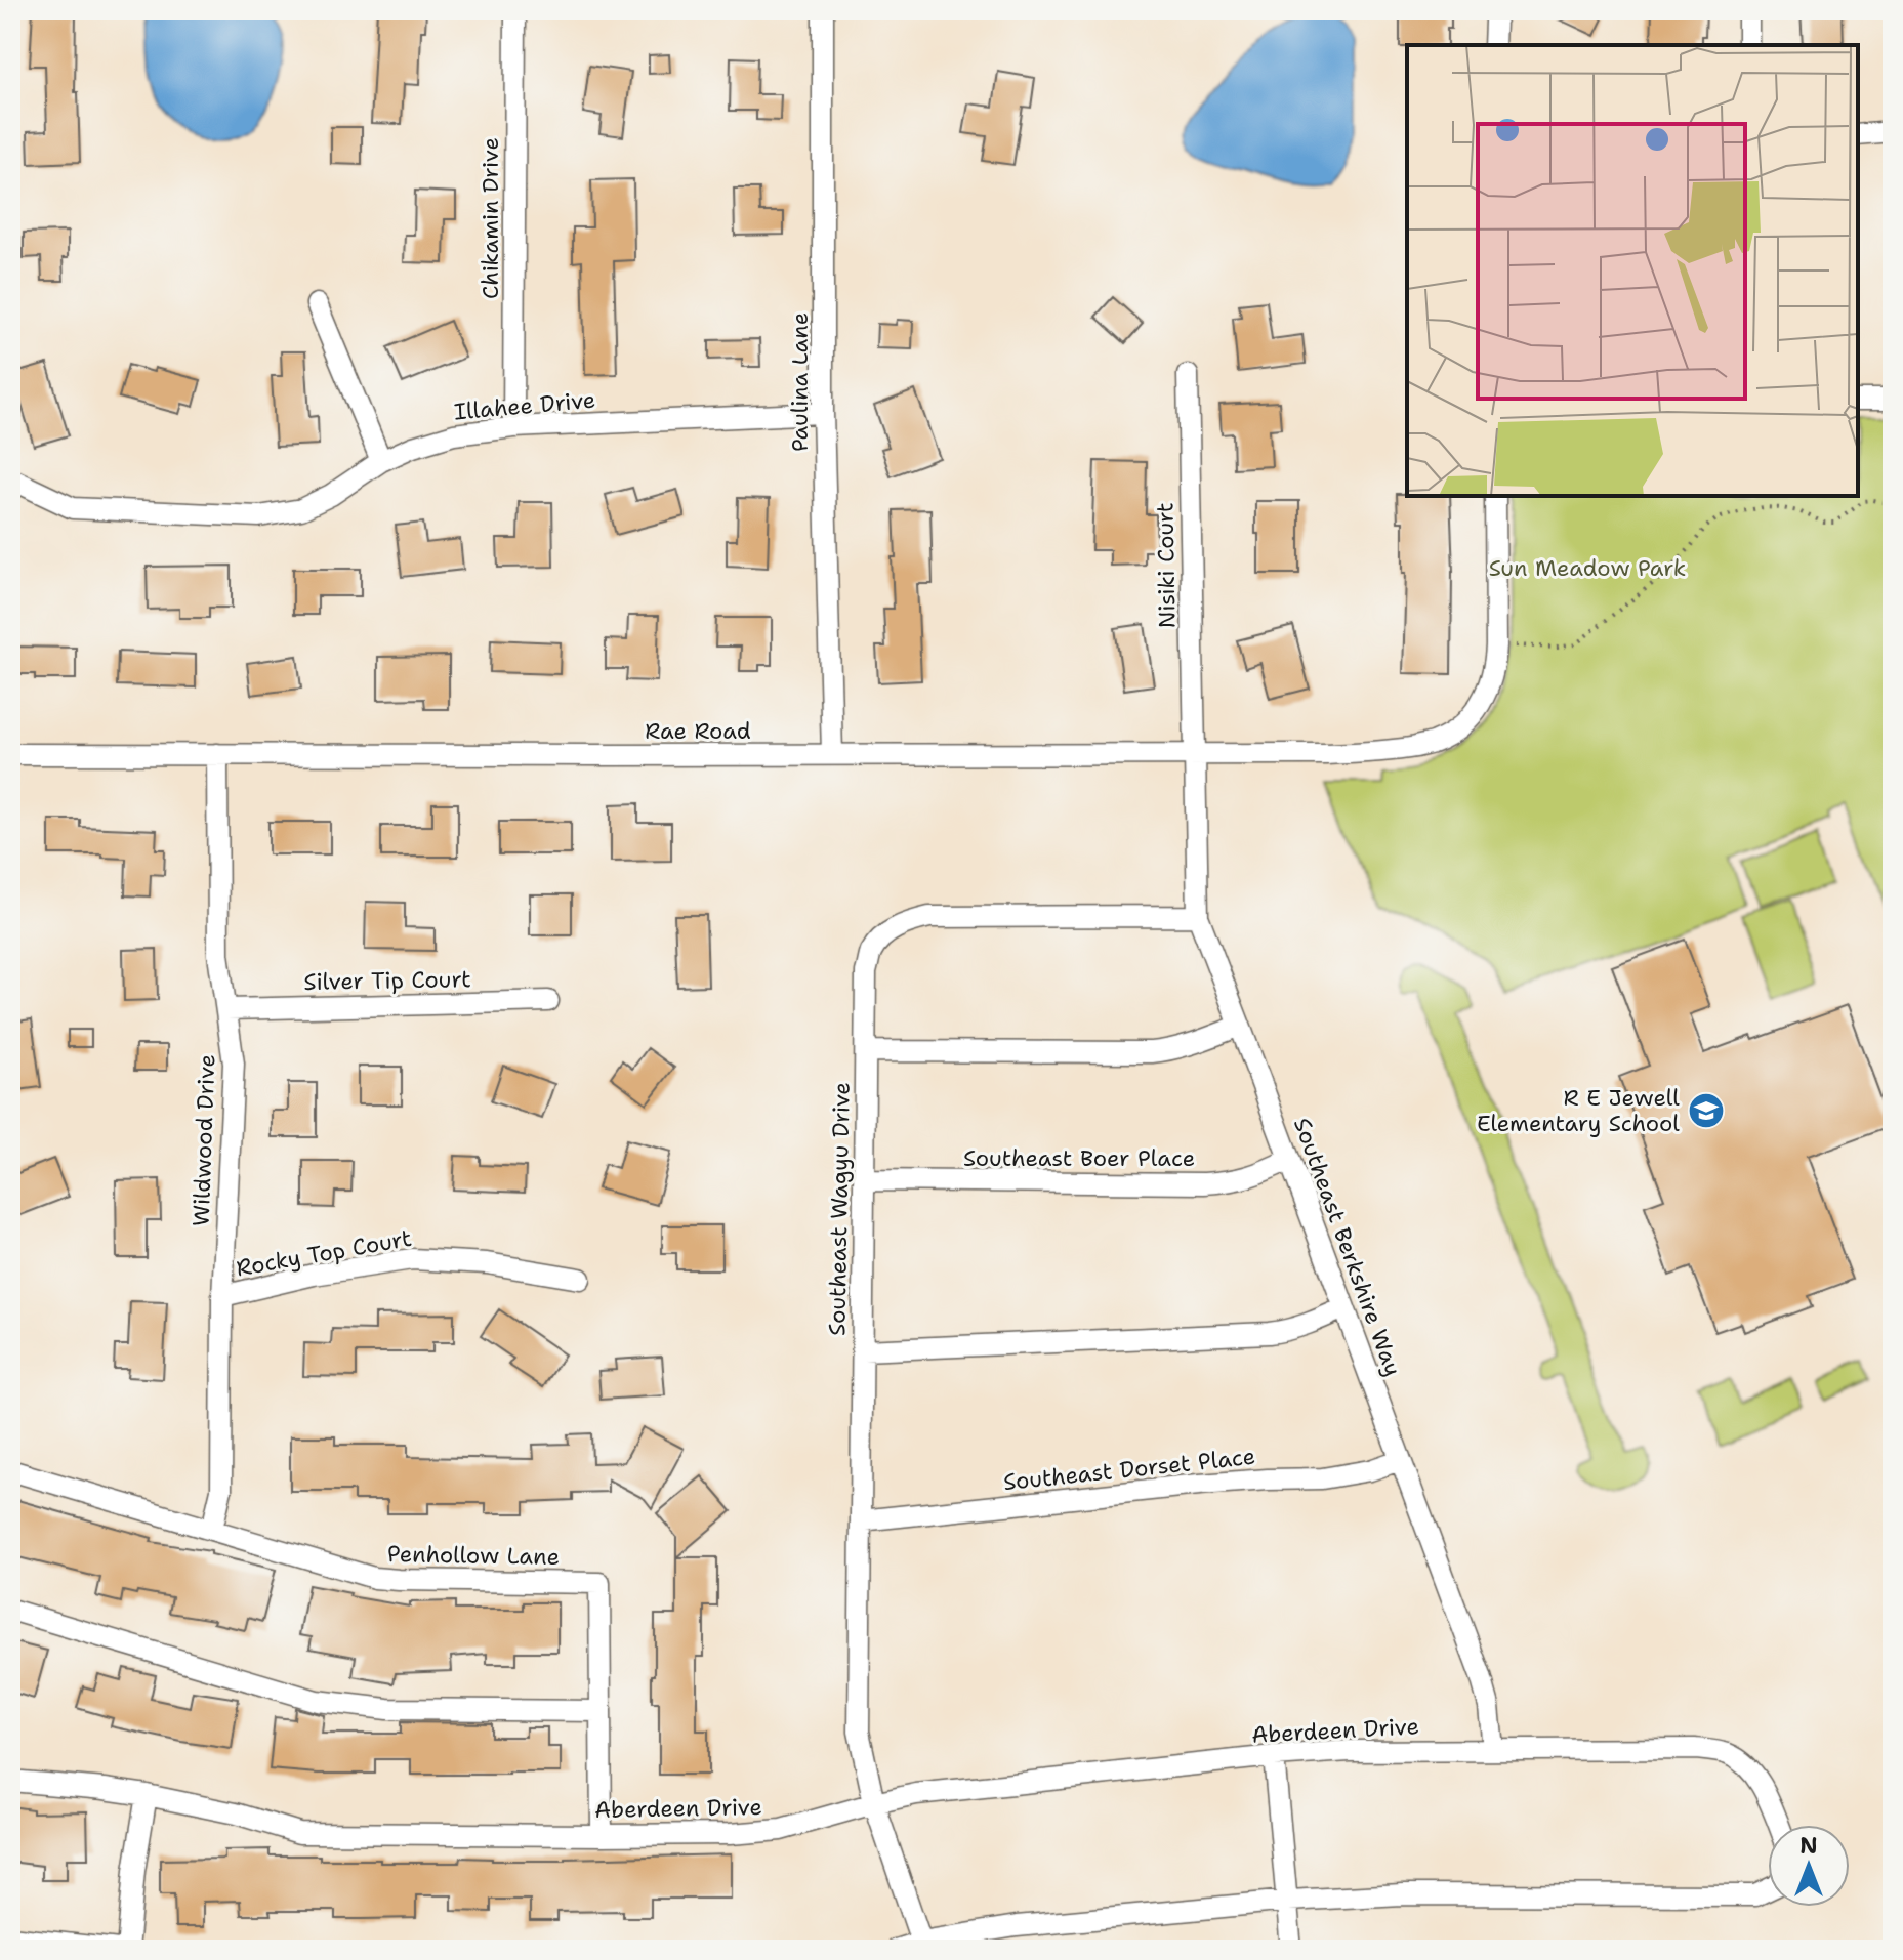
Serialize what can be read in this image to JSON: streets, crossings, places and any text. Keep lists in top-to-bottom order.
{
  "streets": {
    "street": [
      "Chikamin Drive",
      "Paulina Lane",
      "Illahee Drive",
      "Nisiki Court",
      "Rae Road",
      "Silver Tip Court",
      "Wildwood Drive",
      "Southeast Boer Place",
      "Southeast Wagyu Drive",
      "Southeast Berkshire Way",
      "Rocky Top Court",
      "Southeast Dorset Place",
      "Penhollow Lane",
      "Aberdeen Drive"
    ]
  },
  "crossings": [
    ["Chikamin Drive", "Illahee Drive"],
    ["Paulina Lane", "Illahee Drive"],
    ["Paulina Lane", "Rae Road"],
    ["Nisiki Court", "Rae Road"],
    ["Nisiki Court", "Southeast Berkshire Way"],
    ["Rae Road", "Wildwood Drive"],
    ["Rae Road", "Southeast Berkshire Way"],
    ["Silver Tip Court", "Wildwood Drive"],
    ["Wildwood Drive", "Rocky Top Court"],
    ["Wildwood Drive", "Penhollow Lane"],
    ["Southeast Boer Place", "Southeast Wagyu Drive"],
    ["Southeast Boer Place", "Southeast Berkshire Way"],
    ["Southeast Wagyu Drive", "Southeast Berkshire Way"],
    ["Southeast Wagyu Drive", "Southeast Dorset Place"],
    ["Southeast Wagyu Drive", "Aberdeen Drive"],
    ["Southeast Berkshire Way", "Southeast Dorset Place"],
    ["Southeast Berkshire Way", "Aberdeen Drive"],
    ["Penhollow Lane", "Aberdeen Drive"]
  ],
  "parks": ["Sun Meadow Park"],
  "places": {
    "school or university": ["R E Jewell Elementary School"]
  },
  "north": "top"
}
